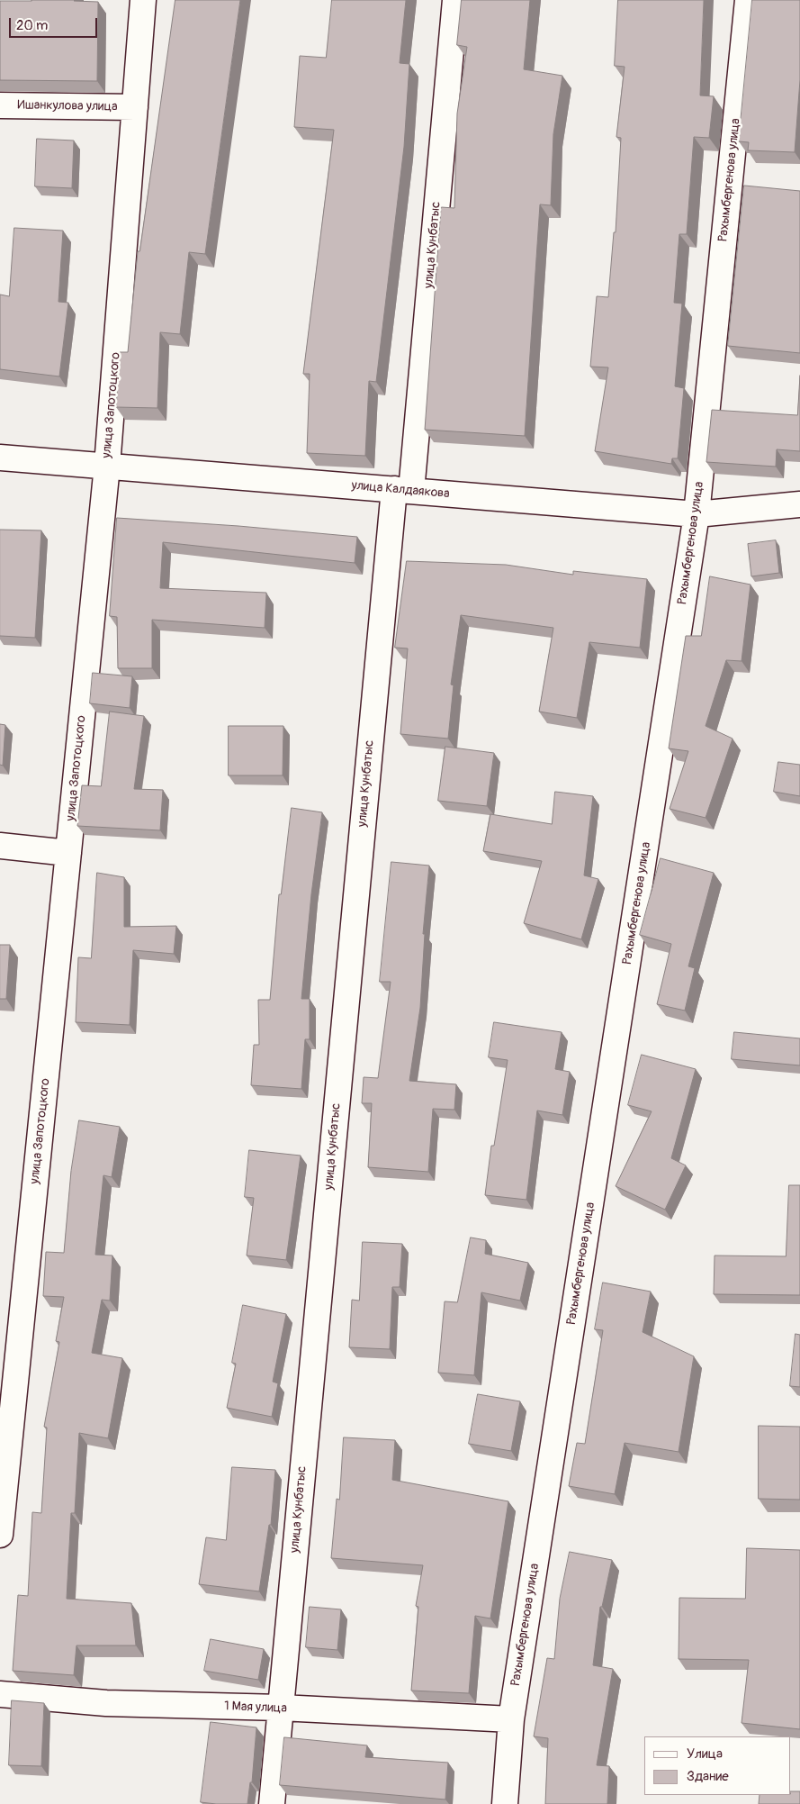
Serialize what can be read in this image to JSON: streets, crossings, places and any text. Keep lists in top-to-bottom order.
{
  "streets": {
    "street": [
      "Ишанкулова улица",
      "Рахымбергенова улица",
      "улица Кунбатыс",
      "улица Запотоцкого",
      "улица Калдаякова",
      "1 Мая улица"
    ]
  },
  "crossings": [
    ["Ишанкулова улица", "улица Запотоцкого"],
    ["Рахымбергенова улица", "улица Калдаякова"],
    ["Рахымбергенова улица", "1 Мая улица"],
    ["улица Кунбатыс", "улица Калдаякова"],
    ["улица Кунбатыс", "1 Мая улица"],
    ["улица Запотоцкого", "улица Калдаякова"]
  ],
  "legend": ["Улица", "Здание"],
  "scale_bar": "20 m"
}
